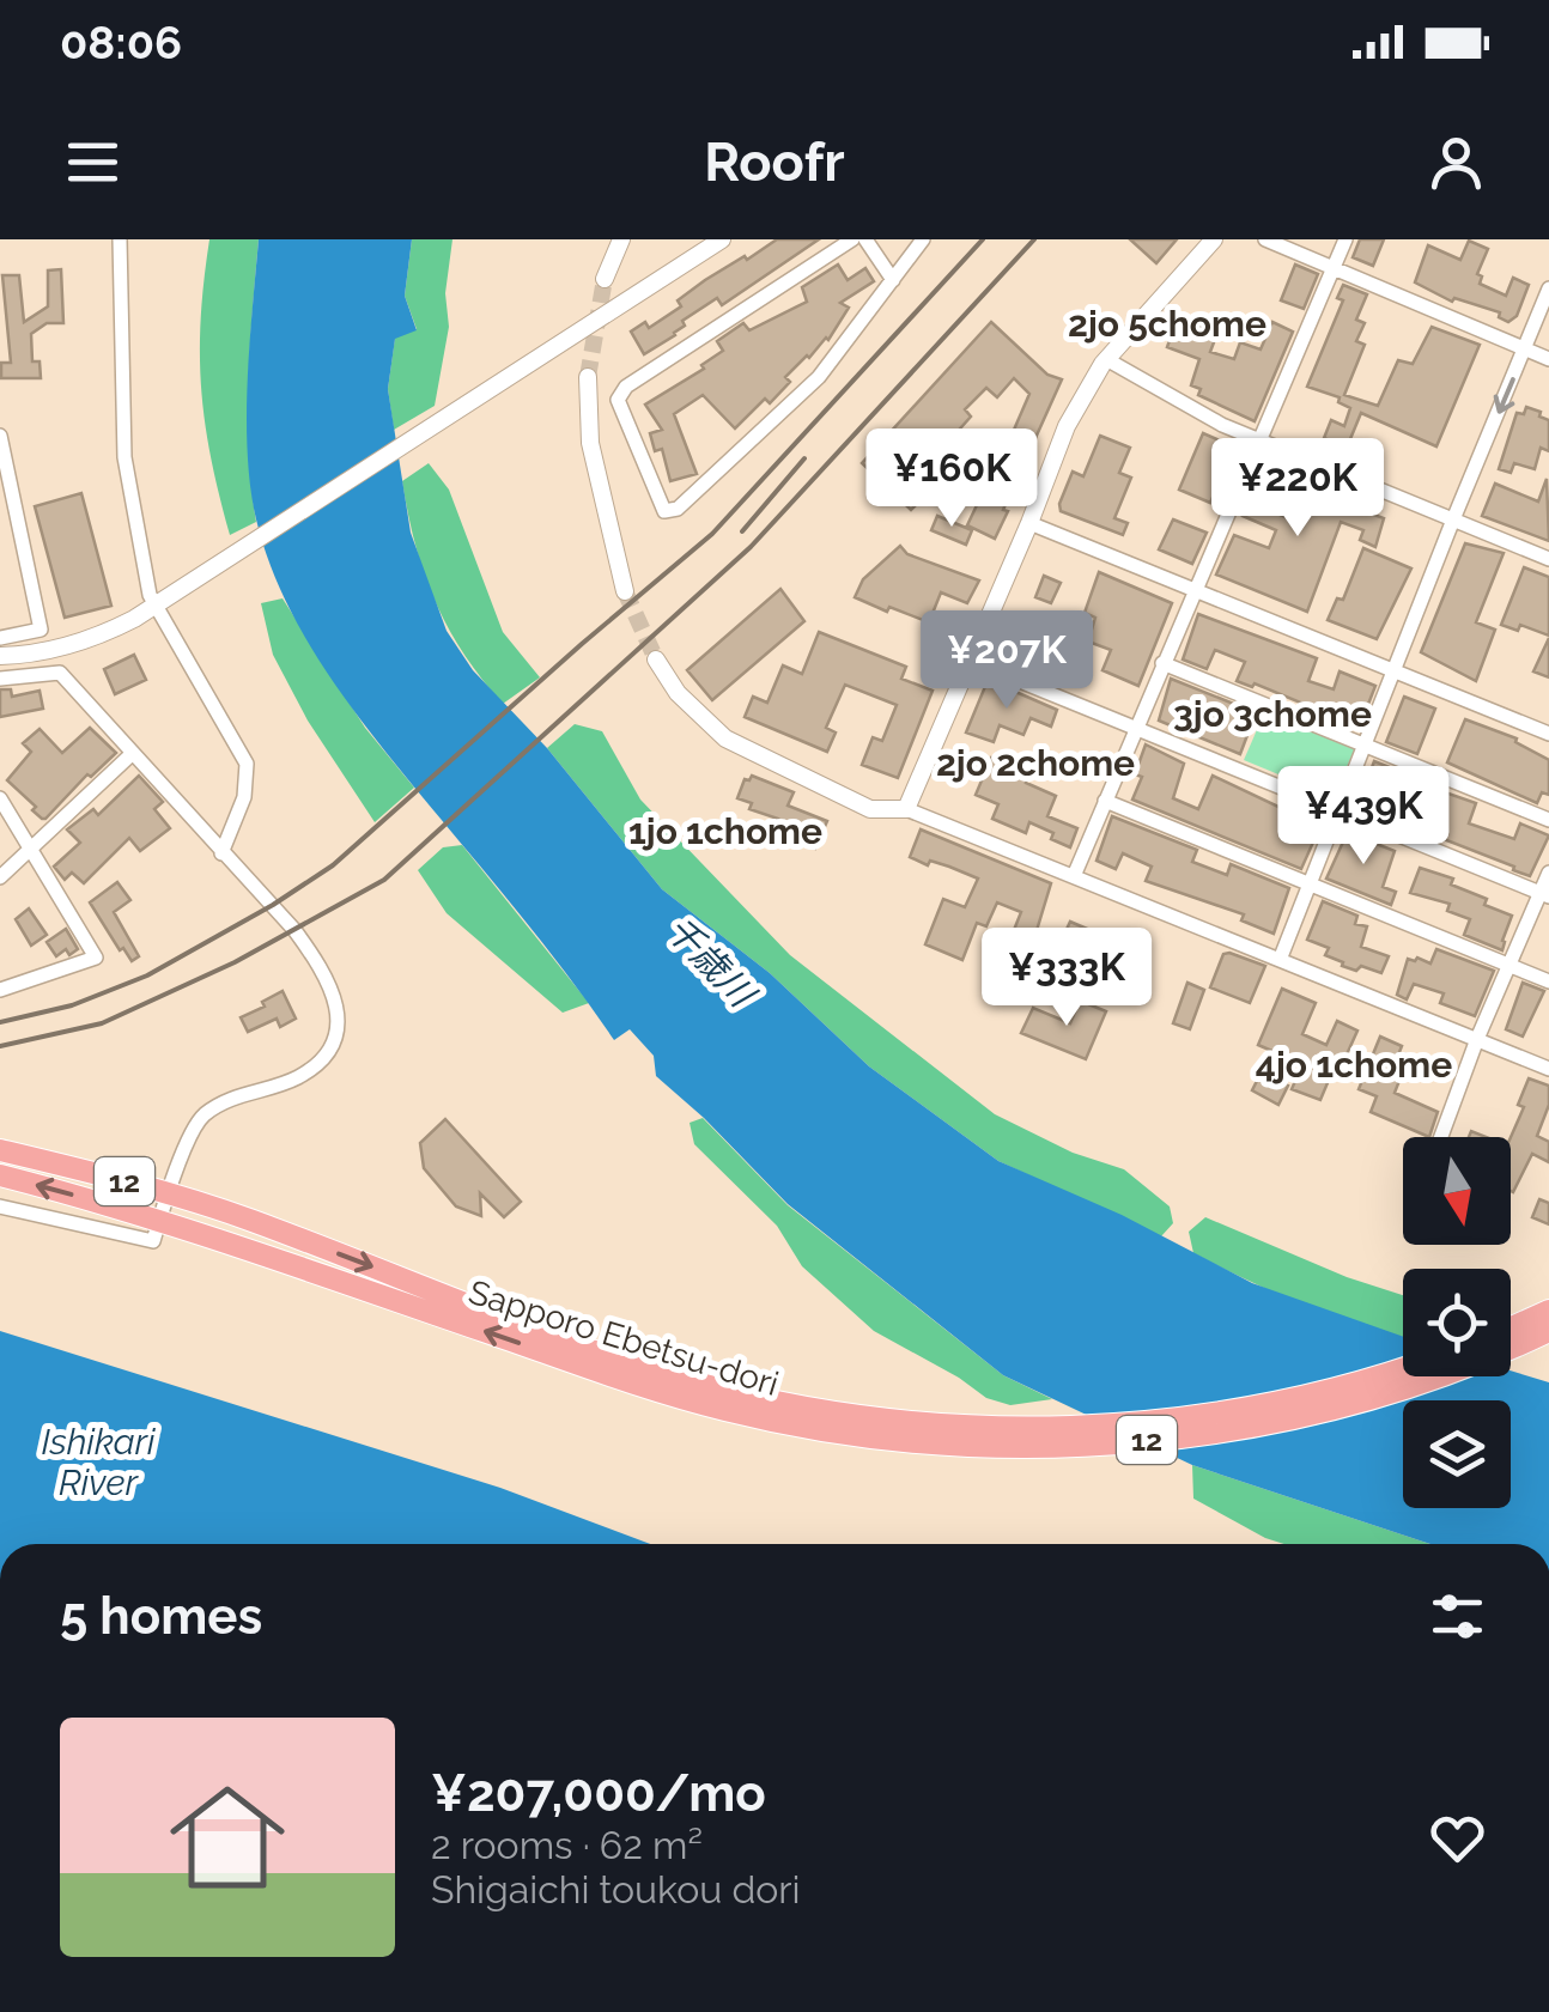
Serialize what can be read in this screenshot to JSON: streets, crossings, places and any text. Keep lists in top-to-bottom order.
{
  "streets": {
    "highway": ["12", "Sapporo Ebetsu-dori"]
  },
  "crossings": [
    ["12", "Sapporo Ebetsu-dori"]
  ],
  "districts": [
    "2jo 5chome",
    "3jo 3chome",
    "2jo 2chome",
    "1jo 1chome",
    "4jo 1chome"
  ],
  "water": ["千歳川", "Ishikari River"],
  "north": "bottom",
  "page": {
    "status": "08:06",
    "header": "Roofr",
    "price": [
      "¥160K",
      "¥220K",
      "¥207K",
      "¥439K",
      "¥333K"
    ],
    "heading": "5 homes",
    "list": [
      {
        "name": "¥207,000/mo",
        "note": "2 rooms · 62 m² · Shigaichi toukou dori"
      }
    ]
  }
}
